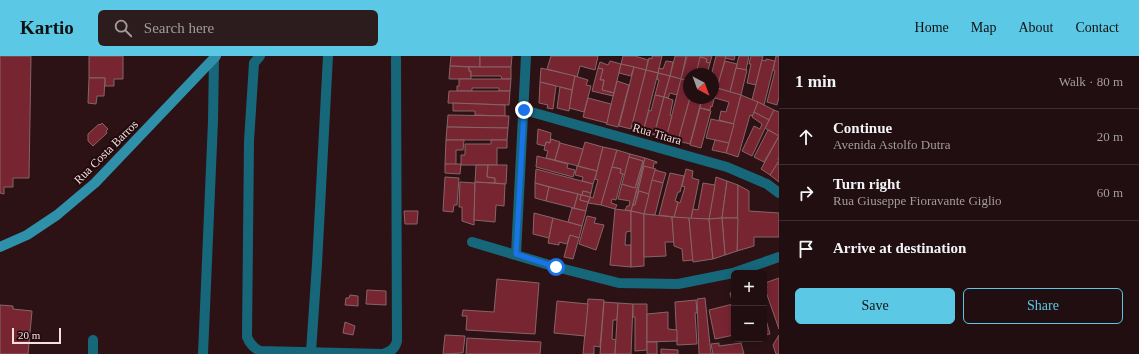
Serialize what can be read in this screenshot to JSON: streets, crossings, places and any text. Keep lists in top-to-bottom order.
{
  "streets": {
    "main road": ["Rua Costa Barros"],
    "street": ["Rua Titara"]
  },
  "scale_bar": "20 m",
  "north": "bottom right",
  "page": {
    "header": "Kartio",
    "search": "Search here",
    "nav": [
      "Home",
      "Map",
      "About",
      "Contact"
    ],
    "heading": ["1 min", "Walk · 80 m"],
    "list": [
      ["Continue", "Avenida Astolfo Dutra", "20 m"],
      ["Turn right", "Rua Giuseppe Fioravante Giglio", "60 m"],
      "Arrive at destination"
    ],
    "map_buttons": ["+", "−"],
    "buttons": ["Save", "Share"],
    "scale": "20 m"
  }
}
